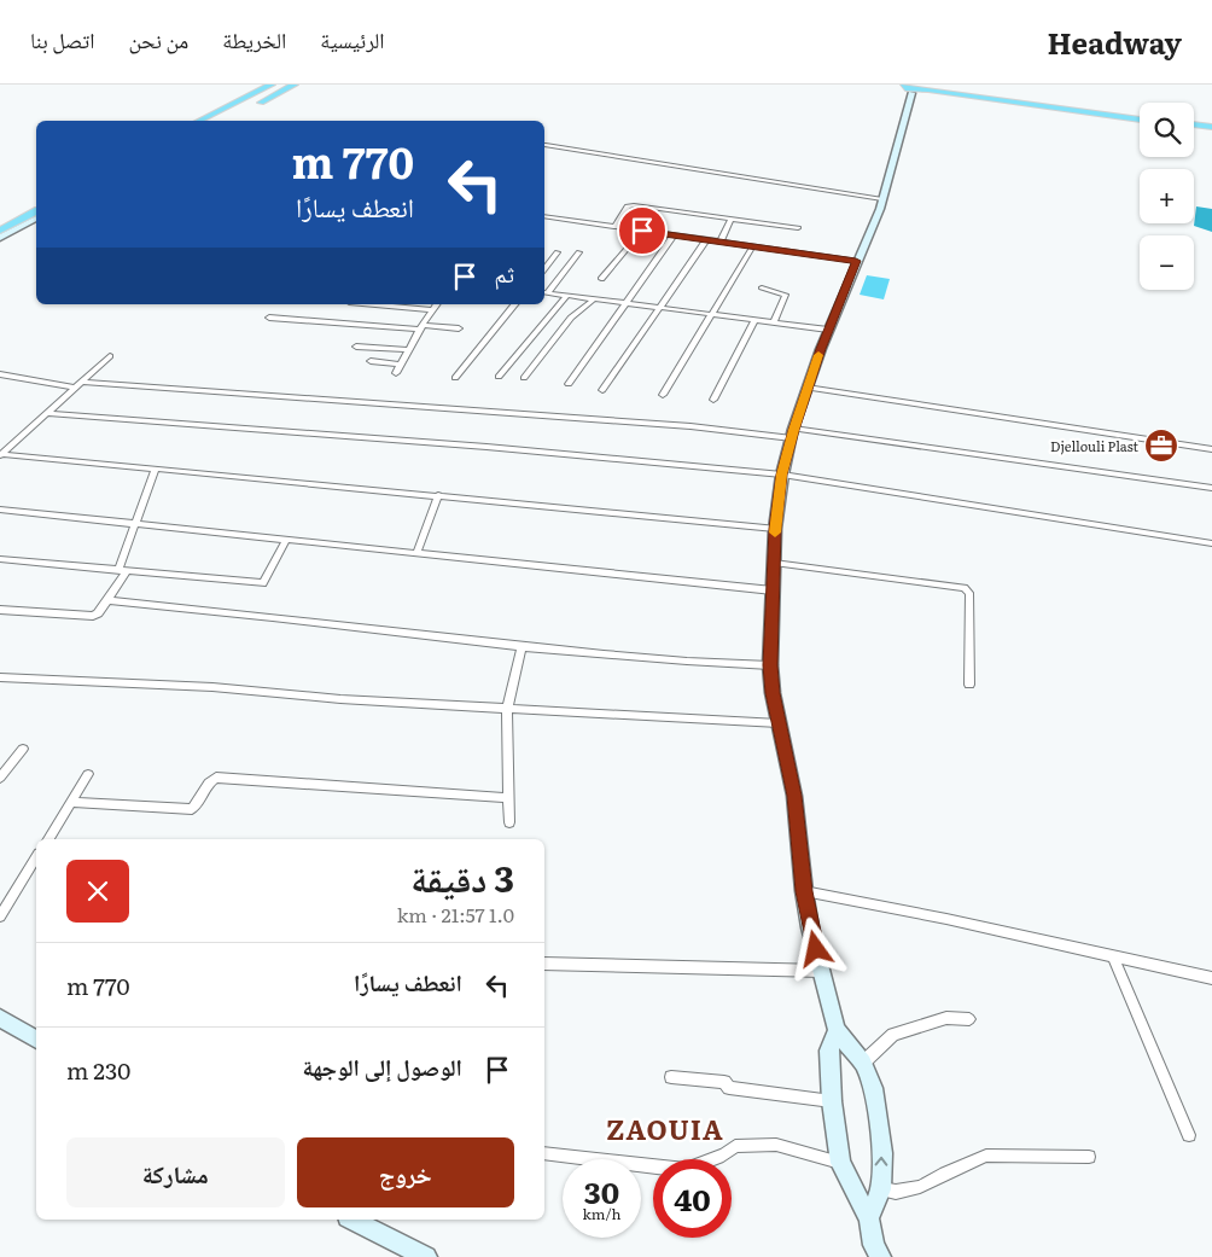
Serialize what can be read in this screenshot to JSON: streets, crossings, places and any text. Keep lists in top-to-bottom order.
{
  "districts": ["ZAOUIA"],
  "places": {
    "office": ["Djellouli Plast"]
  },
  "page": {
    "header": "Headway",
    "nav": [
      "الرئيسية",
      "الخريطة",
      "من نحن",
      "اتصل بنا"
    ],
    "map_buttons": ["+", "−"],
    "turn": ["770 m", "انعطف يسارًا"],
    "then": "ثم",
    "heading": ["3 دقيقة", "1.0 km · 21:57"],
    "list": [
      {
        "name": "انعطف يسارًا",
        "value": "770 m"
      },
      {
        "name": "الوصول إلى الوجهة",
        "value": "230 m"
      }
    ],
    "buttons": ["خروج", "مشاركة"],
    "speed": "30 km/h",
    "limit": "40"
  }
}
